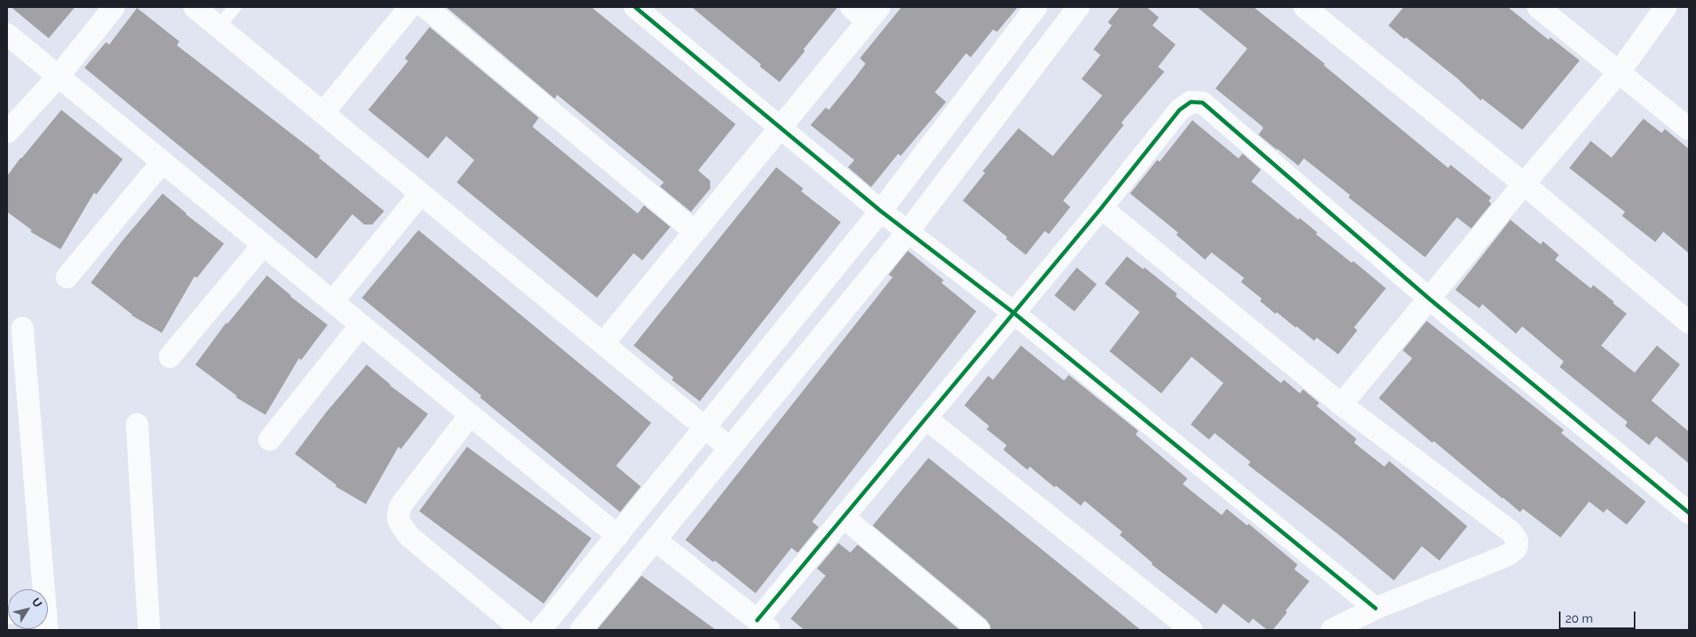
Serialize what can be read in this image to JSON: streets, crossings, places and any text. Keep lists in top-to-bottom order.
{
  "scale_bar": "20 m",
  "north": "top right"
}
